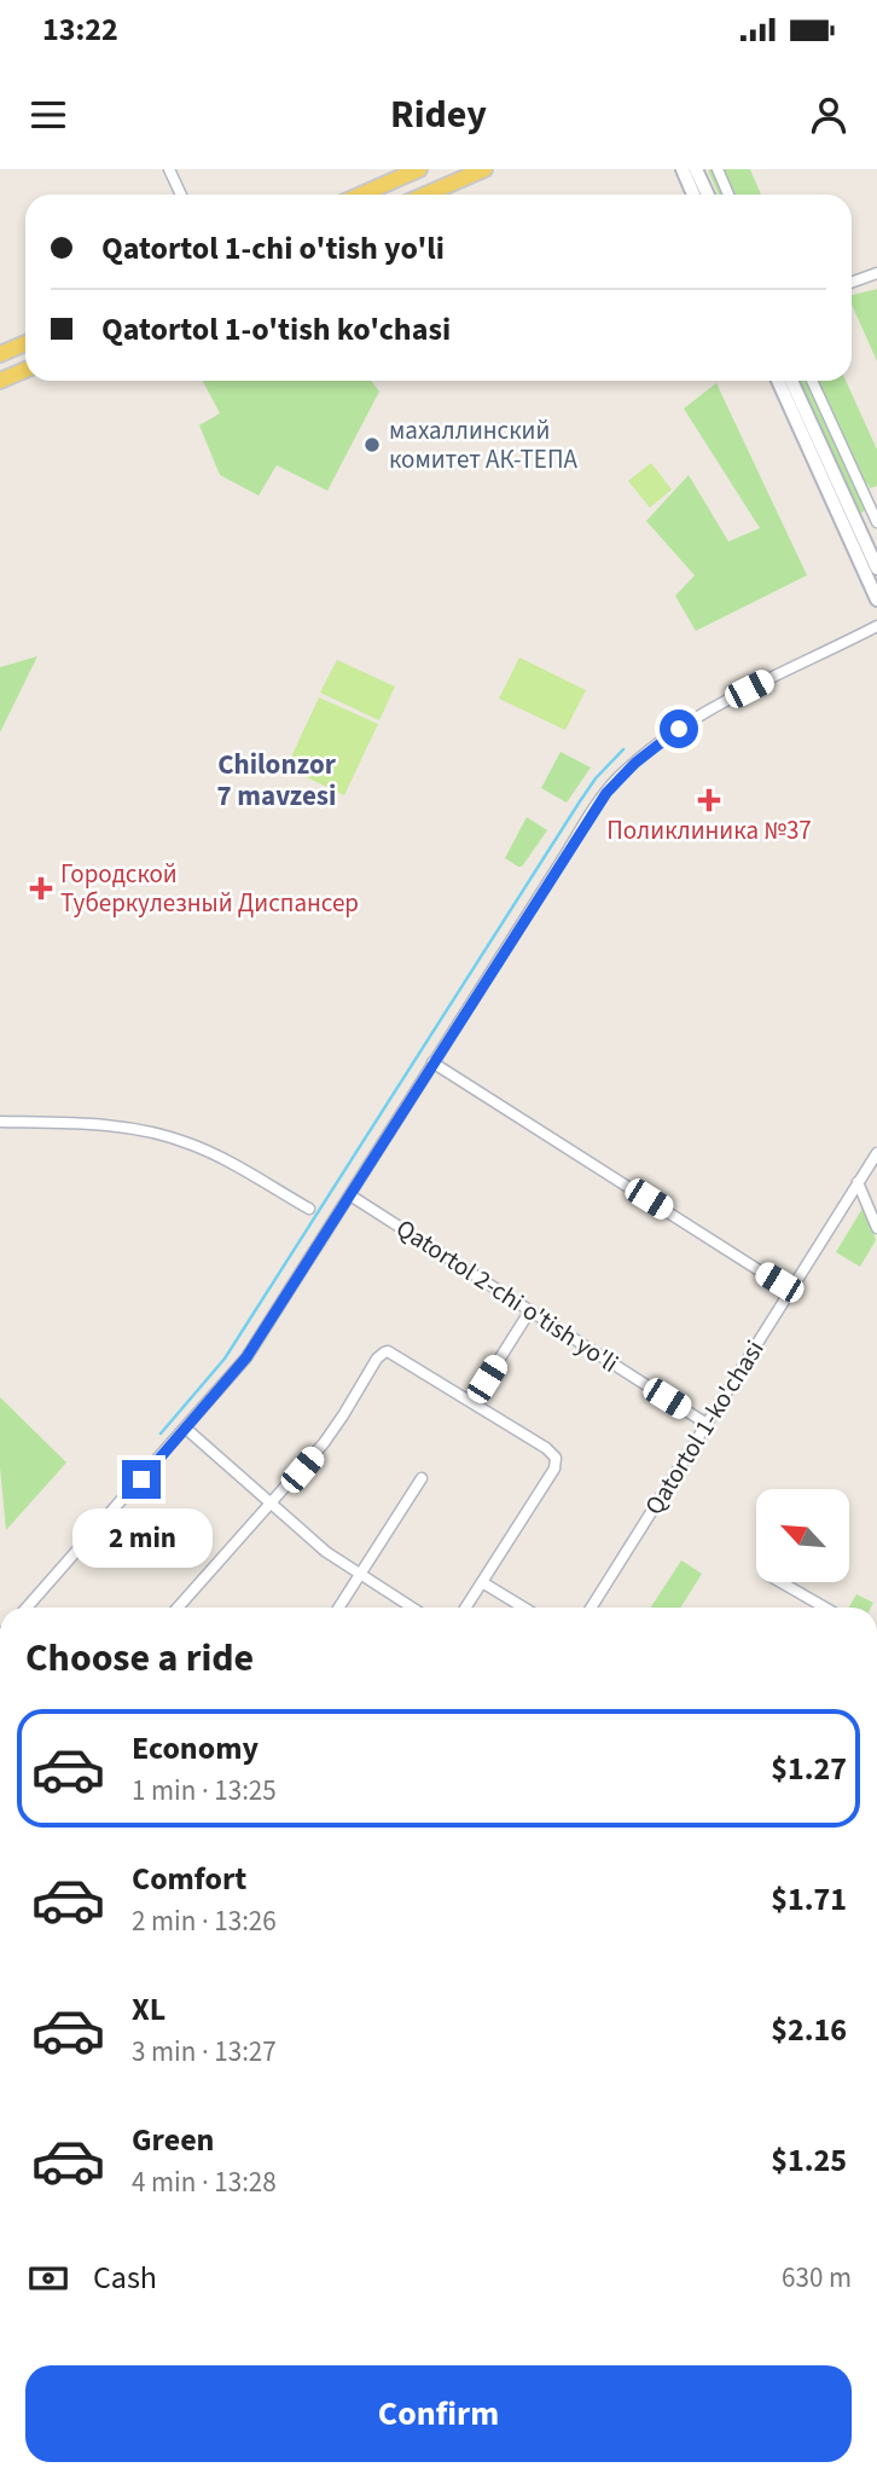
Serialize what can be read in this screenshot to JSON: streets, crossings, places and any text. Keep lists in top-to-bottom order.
{
  "streets": {
    "street": ["Qatortol 2-chi o'tish yo'li", "Qatortol 1-ko'chasi"]
  },
  "crossings": [
    ["Qatortol 2-chi o'tish yo'li", "Qatortol 1-ko'chasi"]
  ],
  "districts": ["Chilonzor 7 mavzesi"],
  "places": {
    "other": ["махаллинский комитет АК-ТЕПА"],
    "health": ["Поликлиника №37", "Городской Туберкулезный Диспансер"]
  },
  "north": "top left",
  "page": {
    "status": "13:22",
    "header": "Ridey",
    "banner": ["Qatortol 1-chi o'tish yo'li", "Qatortol 1-o'tish ko'chasi"],
    "bubble": "2 min",
    "heading": "Choose a ride",
    "list": [
      {
        "name": "Economy",
        "note": "1 min · 13:25",
        "value": "$1.27"
      },
      {
        "name": "Comfort",
        "note": "2 min · 13:26",
        "value": "$1.71"
      },
      {
        "name": "XL",
        "note": "3 min · 13:27",
        "value": "$2.16"
      },
      {
        "name": "Green",
        "note": "4 min · 13:28",
        "value": "$1.25"
      }
    ],
    "pay": ["Cash", "630 m"],
    "buttons": "Confirm"
  }
}
